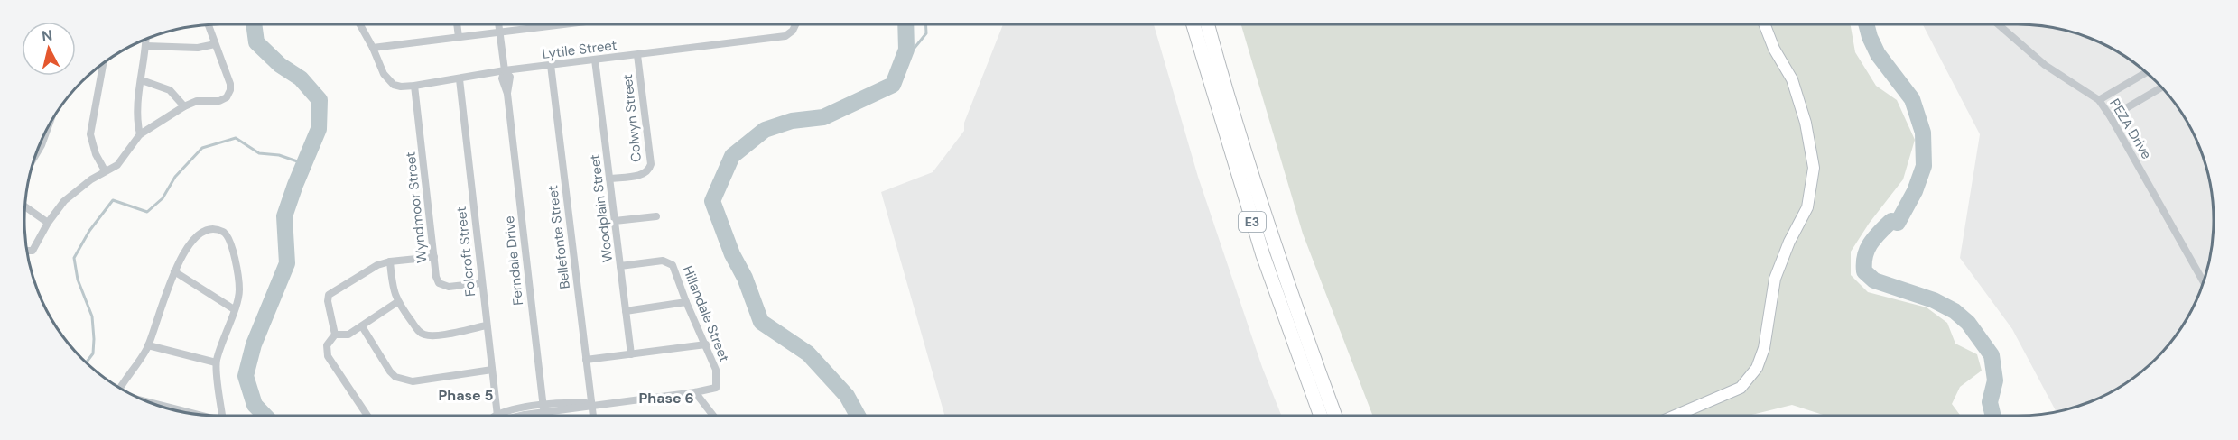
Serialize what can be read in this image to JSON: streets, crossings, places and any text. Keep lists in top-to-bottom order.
{
  "streets": {
    "highway": ["E3"],
    "street": [
      "Lytile Street",
      "Colwyn Street",
      "PEZA Drive",
      "Wyndmoor Street",
      "Woodplain Street",
      "Bellefonte Street",
      "Folcroft Street",
      "Ferndale Drive",
      "Hillandale Street"
    ]
  },
  "crossings": [
    ["Lytile Street", "Colwyn Street"],
    ["Lytile Street", "Wyndmoor Street"],
    ["Lytile Street", "Woodplain Street"],
    ["Lytile Street", "Bellefonte Street"],
    ["Lytile Street", "Folcroft Street"],
    ["Lytile Street", "Ferndale Drive"],
    ["Colwyn Street", "Woodplain Street"],
    ["Wyndmoor Street", "Folcroft Street"],
    ["Woodplain Street", "Hillandale Street"]
  ],
  "districts": ["Phase 5", "Phase 6"],
  "north": "top"
}
